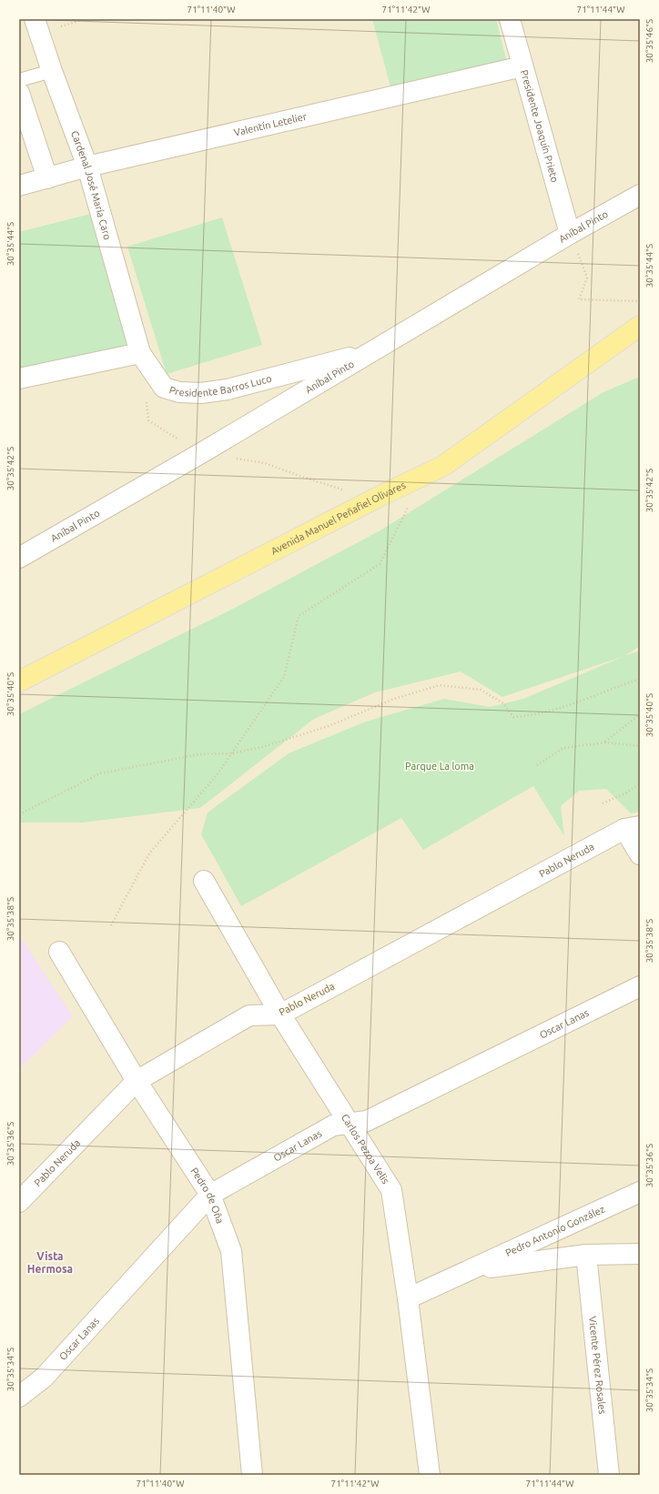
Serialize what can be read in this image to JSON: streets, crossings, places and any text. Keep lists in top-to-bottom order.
{
  "streets": {
    "main road": ["Avenida Manuel Peñafiel Olivares"],
    "street": [
      "Valentín Letelier",
      "Presidente Joaquín Prieto",
      "Cardenal José María Caro",
      "Aníbal Pinto",
      "Presidente Barros Luco",
      "Pablo Neruda",
      "Oscar Lanas",
      "Carlos Pezoa Velis",
      "Pedro de Oña",
      "Pedro Antonio González",
      "Vicente Pérez Rosales"
    ]
  },
  "crossings": [
    ["Valentín Letelier", "Presidente Joaquín Prieto"],
    ["Valentín Letelier", "Cardenal José María Caro"],
    ["Presidente Joaquín Prieto", "Aníbal Pinto"],
    ["Cardenal José María Caro", "Presidente Barros Luco"],
    ["Aníbal Pinto", "Presidente Barros Luco"],
    ["Pablo Neruda", "Carlos Pezoa Velis"],
    ["Pablo Neruda", "Pedro de Oña"],
    ["Oscar Lanas", "Carlos Pezoa Velis"],
    ["Oscar Lanas", "Pedro de Oña"],
    ["Carlos Pezoa Velis", "Pedro Antonio González"],
    ["Pedro Antonio González", "Vicente Pérez Rosales"]
  ],
  "districts": ["Vista Hermosa"],
  "parks": ["Parque La loma"],
  "coordinates": [
    "71°11'40\"W",
    "71°11'42\"W",
    "71°11'44\"W",
    "30°35'46\"S",
    "30°35'44\"S",
    "30°35'42\"S",
    "30°35'40\"S",
    "30°35'38\"S",
    "30°35'36\"S",
    "30°35'34\"S"
  ]
}
